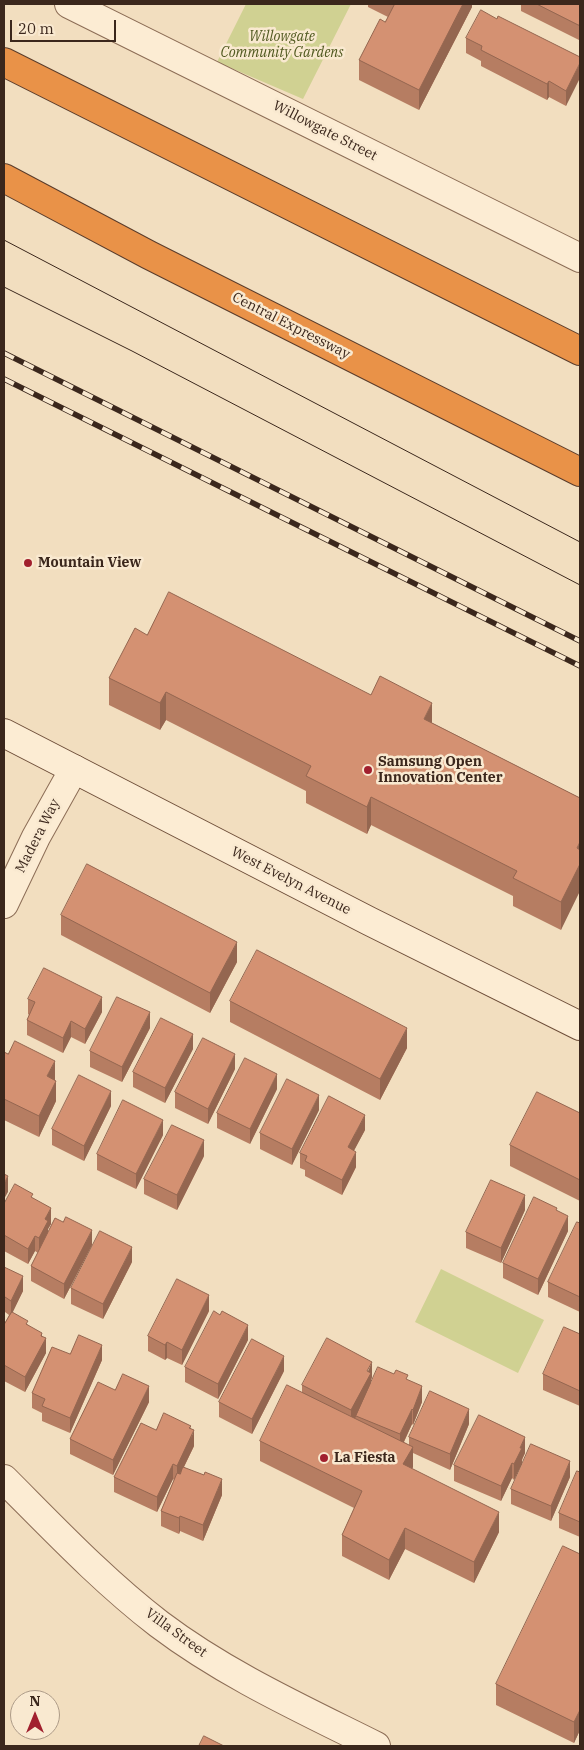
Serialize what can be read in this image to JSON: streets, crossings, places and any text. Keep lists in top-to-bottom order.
{
  "streets": {
    "highway": ["Central Expressway"],
    "street": [
      "Willowgate Street",
      "Madera Way",
      "West Evelyn Avenue",
      "Villa Street"
    ]
  },
  "crossings": [
    ["Madera Way", "West Evelyn Avenue"]
  ],
  "parks": ["Willowgate Community Gardens"],
  "places": ["Mountain View", "Samsung Open Innovation Center", "La Fiesta"],
  "scale_bar": "20 m",
  "north": "top"
}
